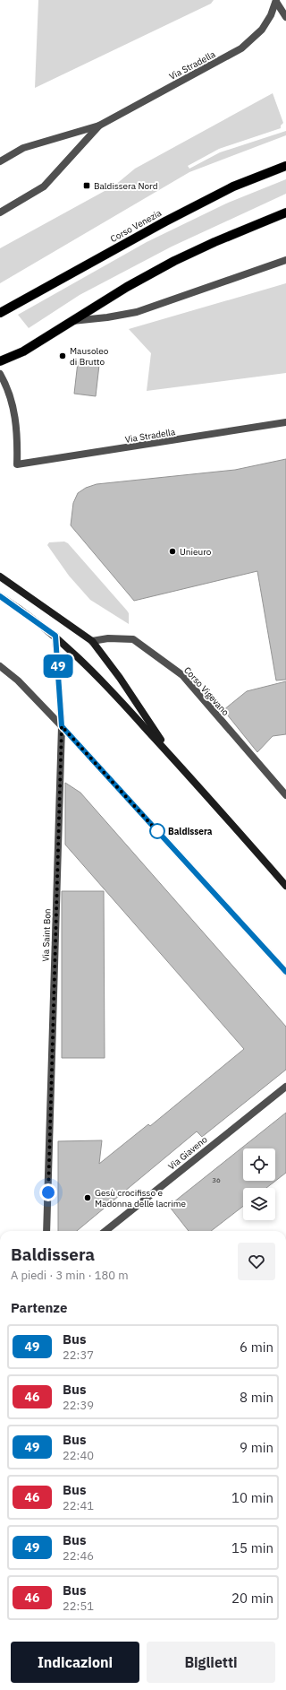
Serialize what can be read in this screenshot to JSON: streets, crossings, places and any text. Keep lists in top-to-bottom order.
{
  "streets": {
    "main road": ["Corso Venezia"],
    "street": [
      "Via Stradella",
      "Corso Vigevano",
      "Via Saint Bon",
      "Via Giaveno"
    ]
  },
  "places": {
    "transit": ["Baldissera Nord"],
    "other": [
      "Mausoleo di Brutto",
      "Unieuro",
      "Baldissera",
      "Gesù crocifisso e Madonna delle lacrime"
    ]
  },
  "lines": ["bus line 49"],
  "house_numbers": ["36"],
  "page": {
    "on_map": "49",
    "heading": [
      ["Baldissera", "A piedi · 3 min · 180 m"],
      "Partenze"
    ],
    "list": [
      {
        "mark": "49",
        "name": "Bus",
        "note": "22:37",
        "value": "6 min"
      },
      {
        "mark": "46",
        "name": "Bus",
        "note": "22:39",
        "value": "8 min"
      },
      {
        "mark": "49",
        "name": "Bus",
        "note": "22:40",
        "value": "9 min"
      },
      {
        "mark": "46",
        "name": "Bus",
        "note": "22:41",
        "value": "10 min"
      },
      {
        "mark": "49",
        "name": "Bus",
        "note": "22:46",
        "value": "15 min"
      },
      {
        "mark": "46",
        "name": "Bus",
        "note": "22:51",
        "value": "20 min"
      }
    ],
    "buttons": ["Indicazioni", "Biglietti"]
  }
}
